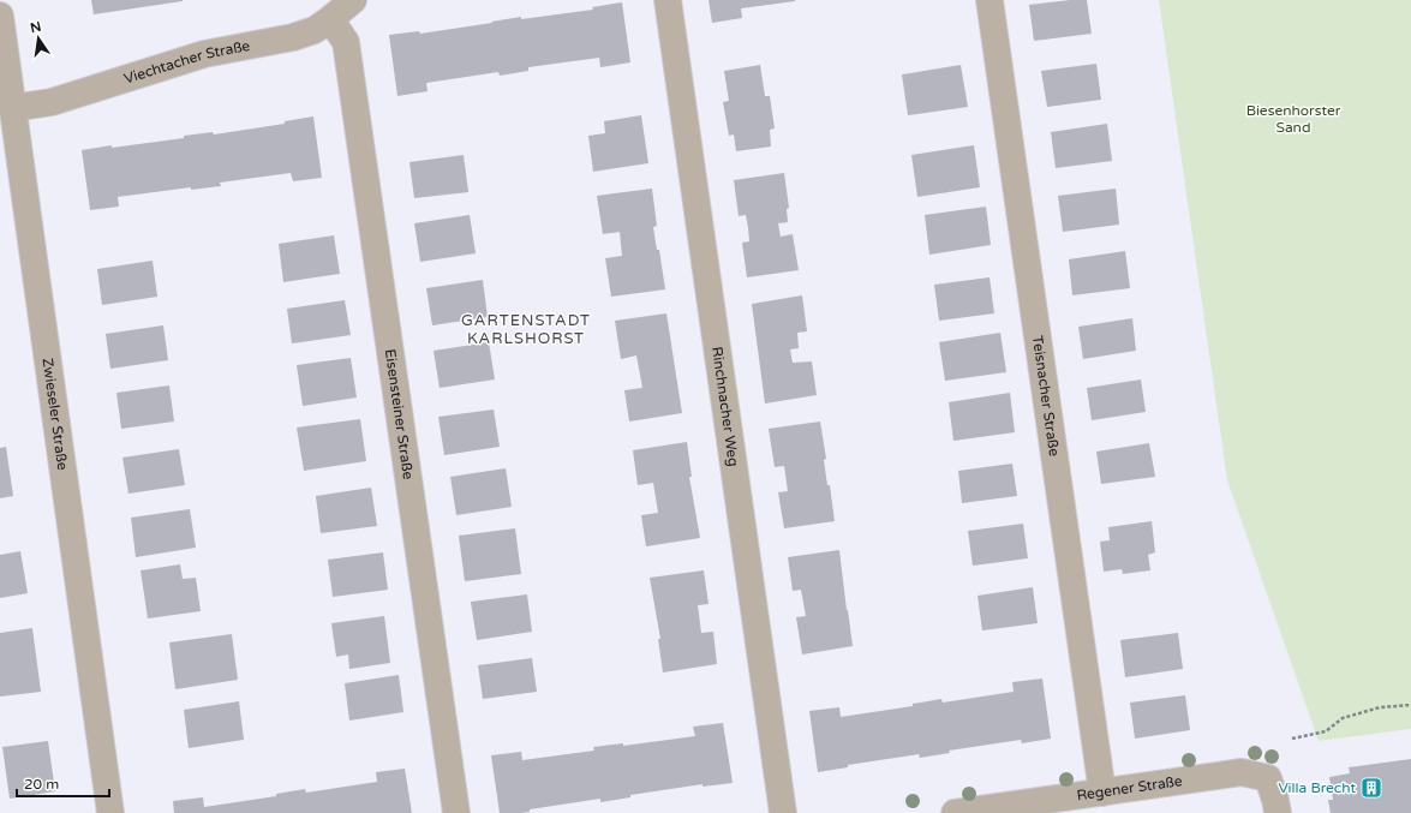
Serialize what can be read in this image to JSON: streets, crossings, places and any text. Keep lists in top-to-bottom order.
{
  "streets": {
    "street": [
      "Viechtacher Straße",
      "Teisnacher Straße",
      "Rinchnacher Weg",
      "Zwieseler Straße",
      "Eisensteiner Straße",
      "Regener Straße"
    ]
  },
  "crossings": [
    ["Viechtacher Straße", "Zwieseler Straße"],
    ["Viechtacher Straße", "Eisensteiner Straße"],
    ["Teisnacher Straße", "Regener Straße"]
  ],
  "districts": ["GARTENSTADT KARLSHORST"],
  "parks": ["Biesenhorster Sand"],
  "places": {
    "building": ["Villa Brecht"]
  },
  "scale_bar": "20 m",
  "north": "top"
}
